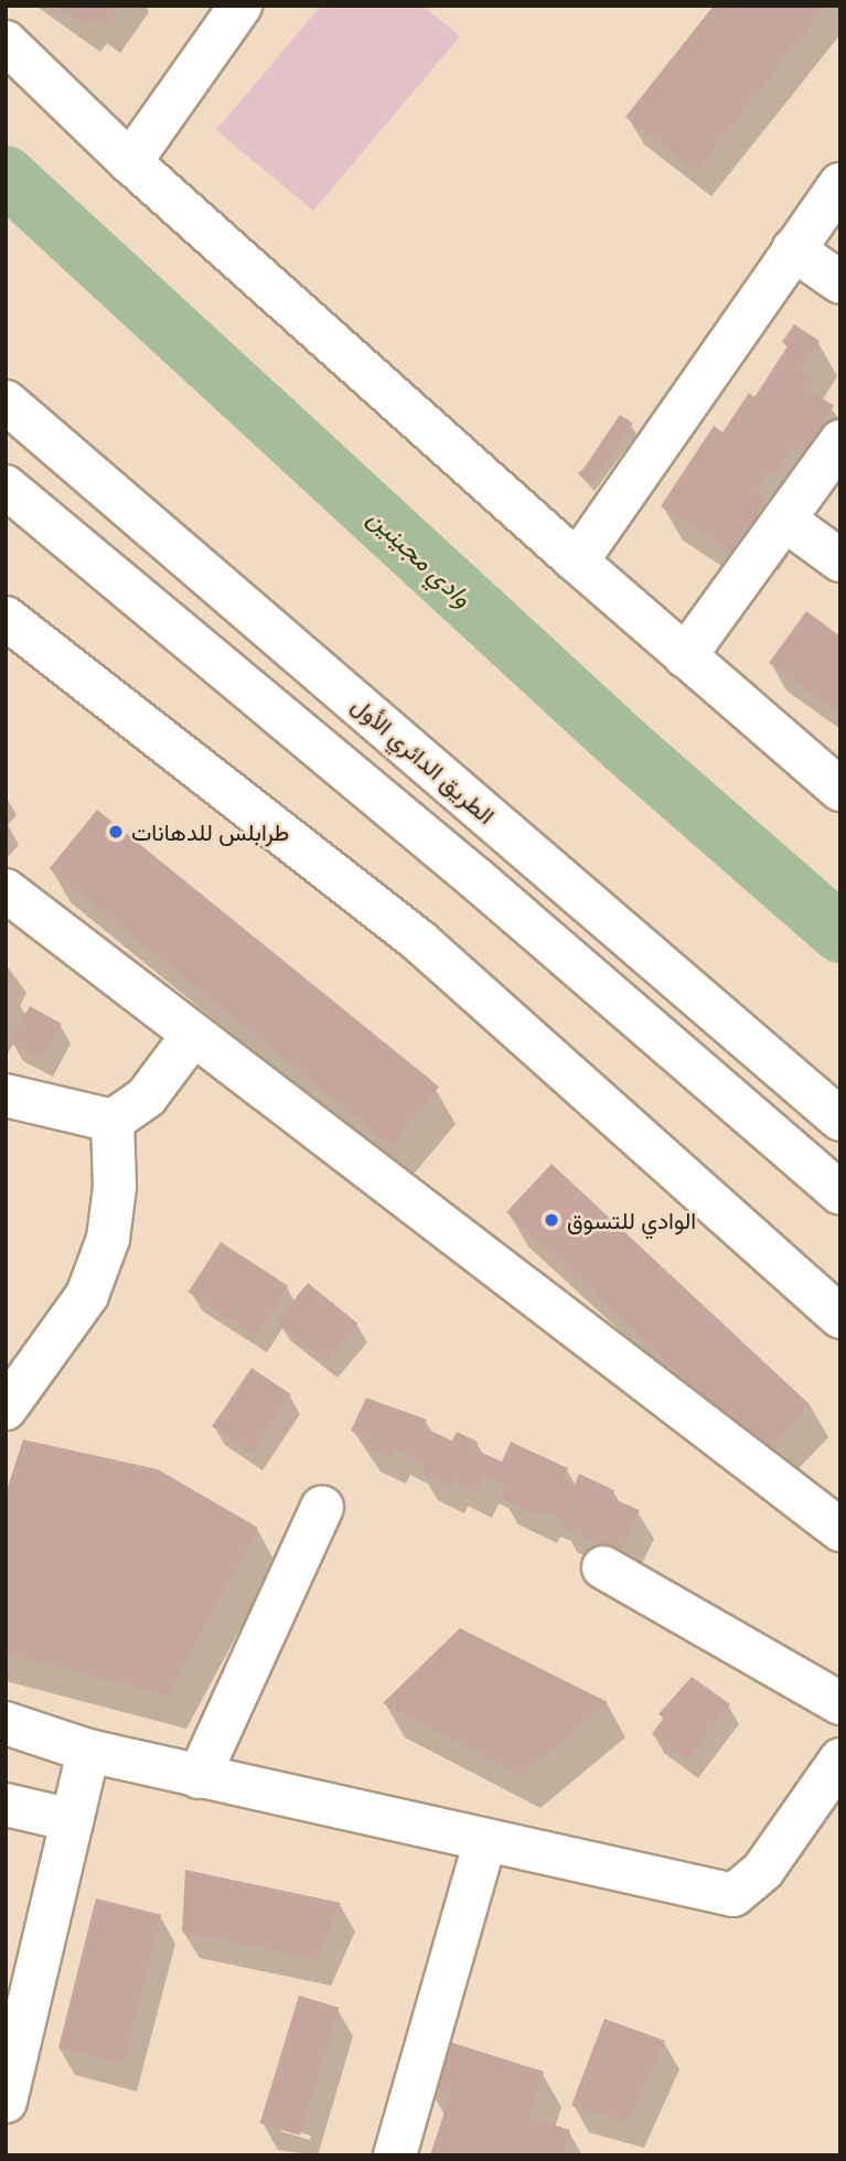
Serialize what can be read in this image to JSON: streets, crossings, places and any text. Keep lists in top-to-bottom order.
{
  "streets": {
    "main road": ["الطريق الدائري الأول"]
  },
  "water": ["وادي مجينين"],
  "places": ["طرابلس للدهانات", "الوادي للتسوق"]
}
